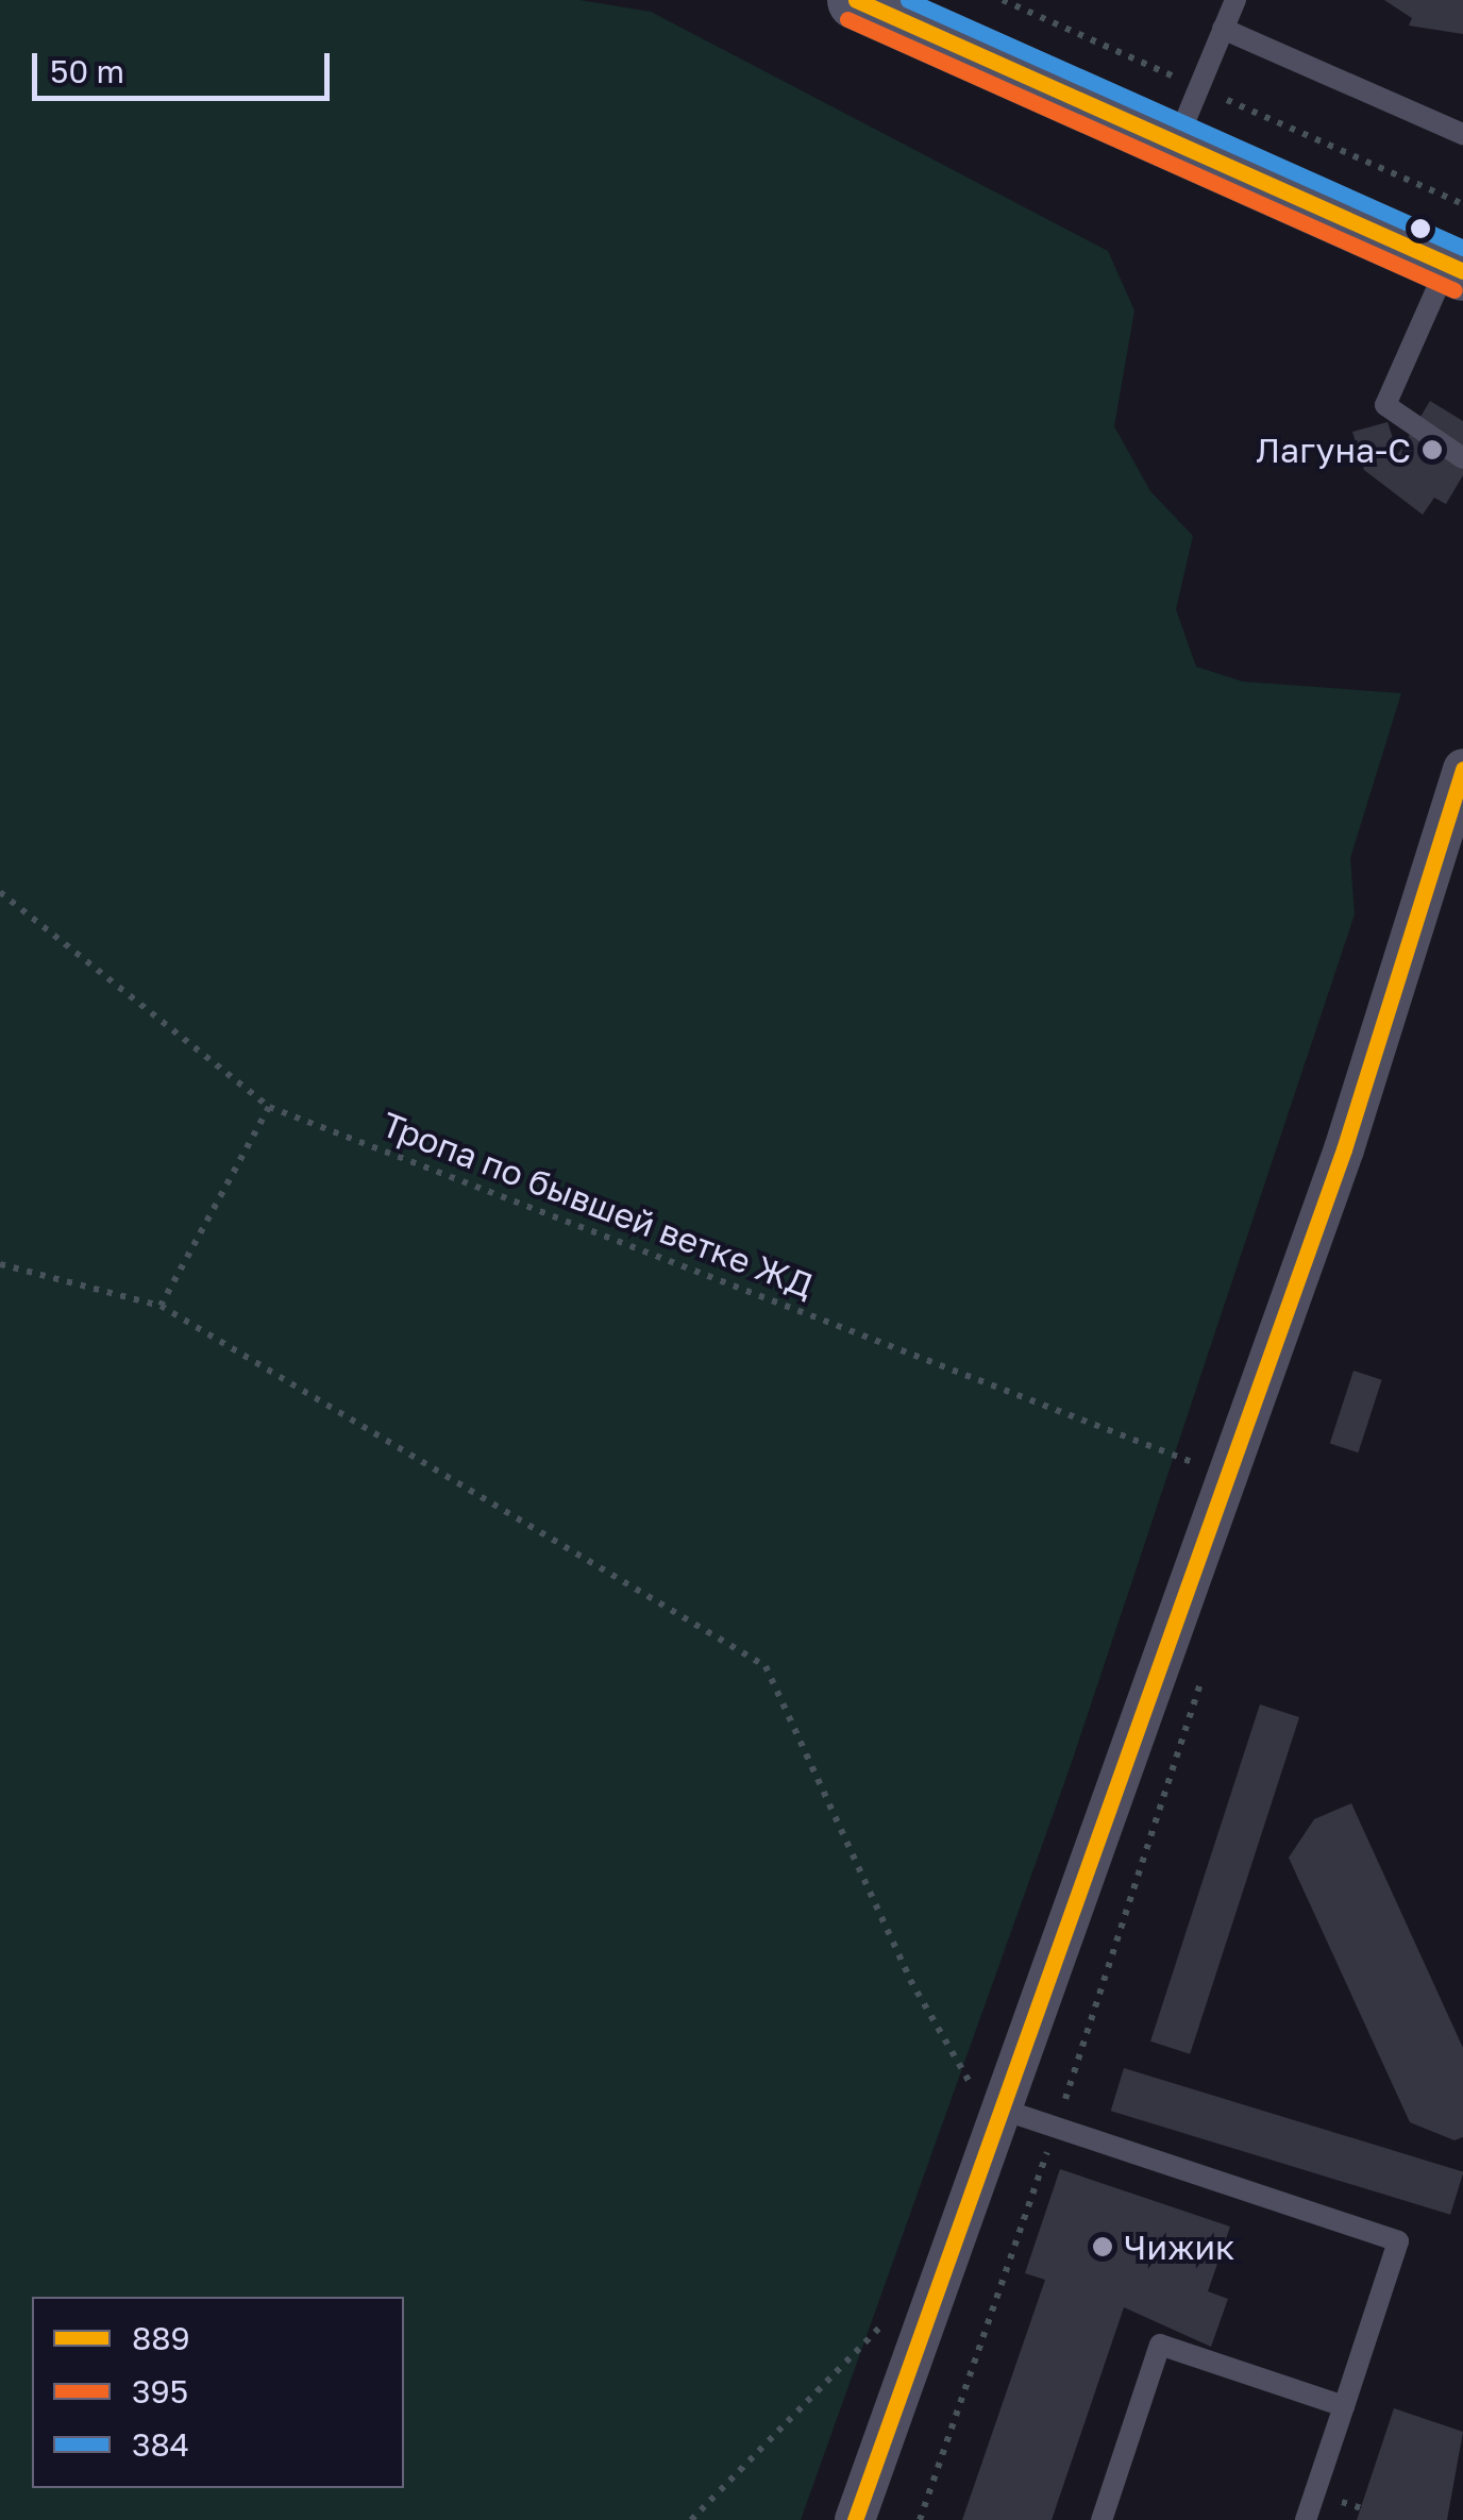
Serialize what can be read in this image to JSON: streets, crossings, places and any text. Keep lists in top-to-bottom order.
{
  "streets": {
    "path": ["Тропа по бывшей ветке ЖД"]
  },
  "places": ["Лагуна-С", "Чижик"],
  "lines": ["transit line 889", "transit line 384", "transit line 395"],
  "legend": ["889", "395", "384"],
  "scale_bar": "50 m"
}
